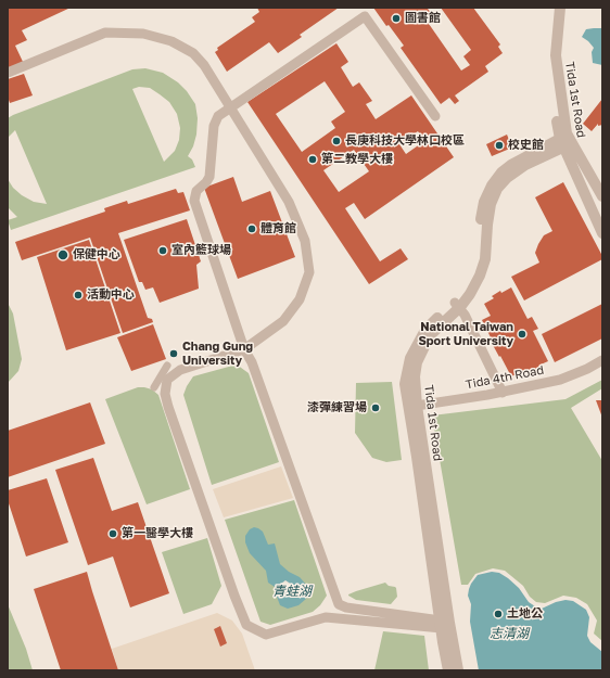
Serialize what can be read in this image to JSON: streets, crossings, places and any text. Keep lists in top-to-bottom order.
{
  "streets": {
    "street": ["Tida 1st Road", "Tida 4th Road"]
  },
  "crossings": [
    ["Tida 1st Road", "Tida 4th Road"]
  ],
  "water": ["青蛙湖", "志清湖"],
  "places": [
    "圖書館",
    "長庚科技大學林口校區",
    "校史館",
    "第二教學大樓",
    "體育館",
    "室內籃球場",
    "保健中心",
    "活動中心",
    "National Taiwan Sport University",
    "Chang Gung University",
    "漆彈練習場",
    "第一醫學大樓",
    "土地公"
  ]
}
